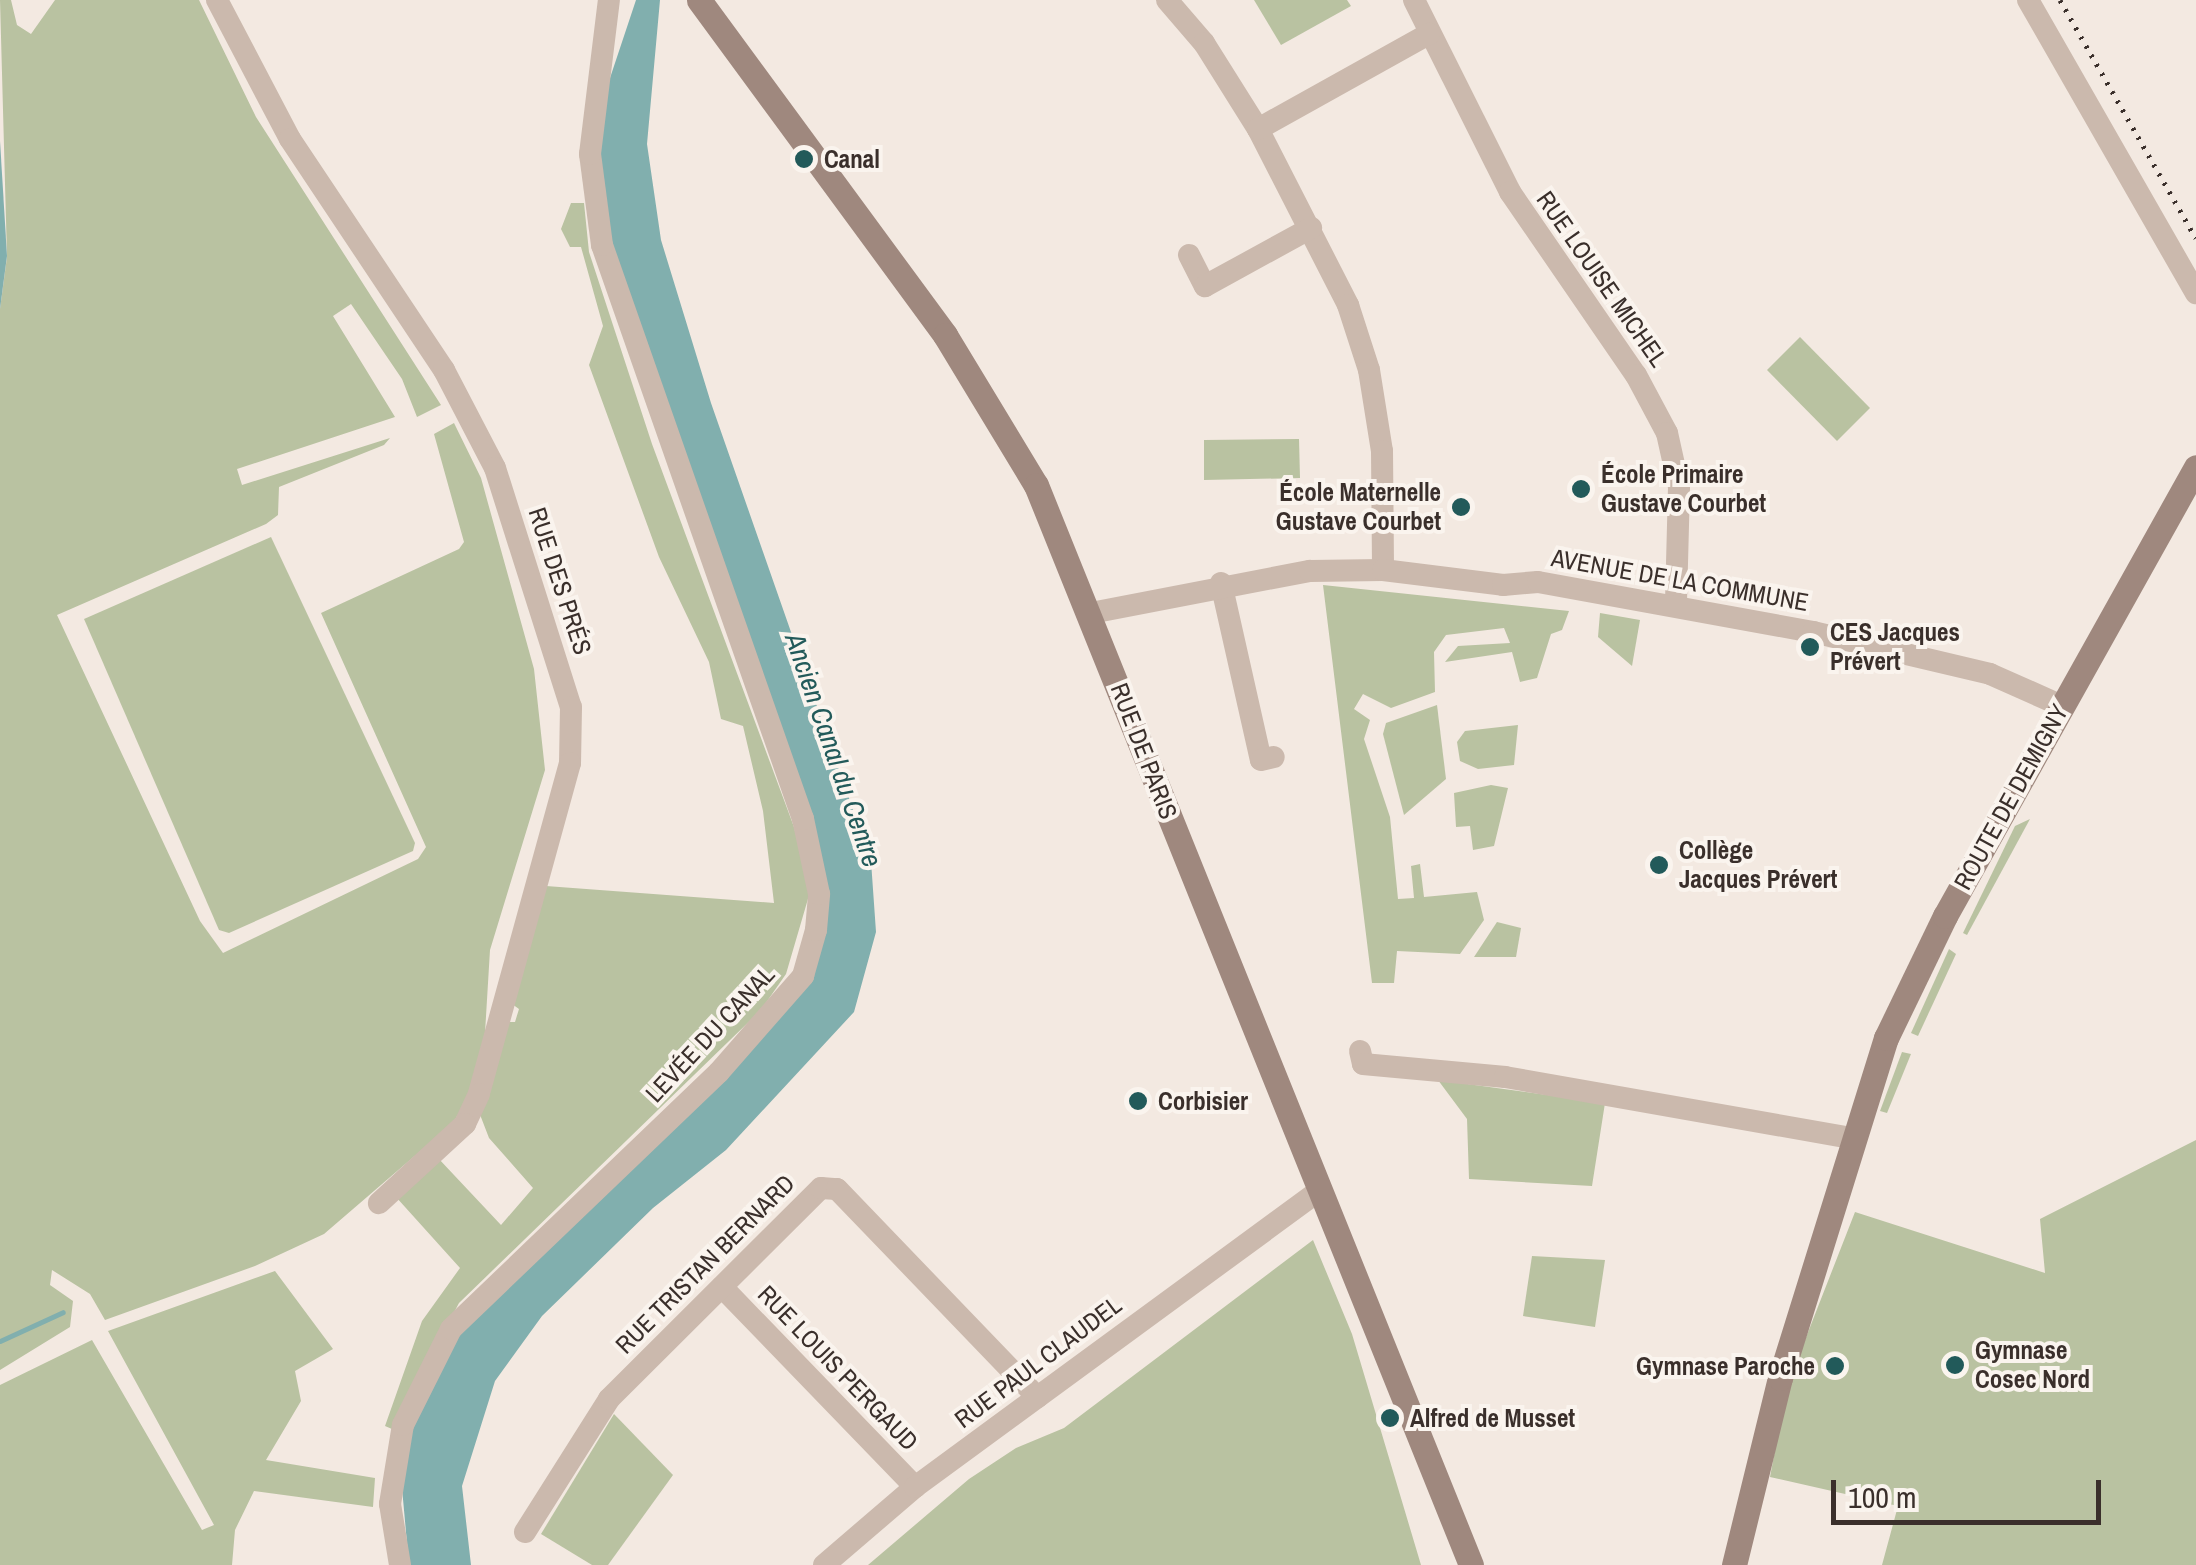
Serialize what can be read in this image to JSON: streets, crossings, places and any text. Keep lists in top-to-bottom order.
{
  "streets": {
    "main road": ["RUE DE PARIS", "ROUTE DE DEMIGNY"],
    "street": [
      "RUE LOUISE MICHEL",
      "AVENUE DE LA COMMUNE",
      "RUE DES PRÉS",
      "LEVÉE DU CANAL",
      "RUE TRISTAN BERNARD",
      "RUE PAUL CLAUDEL",
      "RUE LOUIS PERGAUD"
    ]
  },
  "crossings": [
    ["RUE LOUISE MICHEL", "AVENUE DE LA COMMUNE"],
    ["AVENUE DE LA COMMUNE", "RUE DE PARIS"],
    ["AVENUE DE LA COMMUNE", "ROUTE DE DEMIGNY"],
    ["RUE DE PARIS", "RUE PAUL CLAUDEL"],
    ["RUE TRISTAN BERNARD", "RUE PAUL CLAUDEL"],
    ["RUE TRISTAN BERNARD", "RUE LOUIS PERGAUD"],
    ["RUE PAUL CLAUDEL", "RUE LOUIS PERGAUD"]
  ],
  "water": ["Ancien Canal du Centre"],
  "places": [
    "Canal",
    "École Primaire Gustave Courbet",
    "École Maternelle Gustave Courbet",
    "CES Jacques Prévert",
    "Collège Jacques Prévert",
    "Corbisier",
    "Gymnase Cosec Nord",
    "Gymnase Paroche",
    "Alfred de Musset"
  ],
  "scale_bar": "100 m"
}
